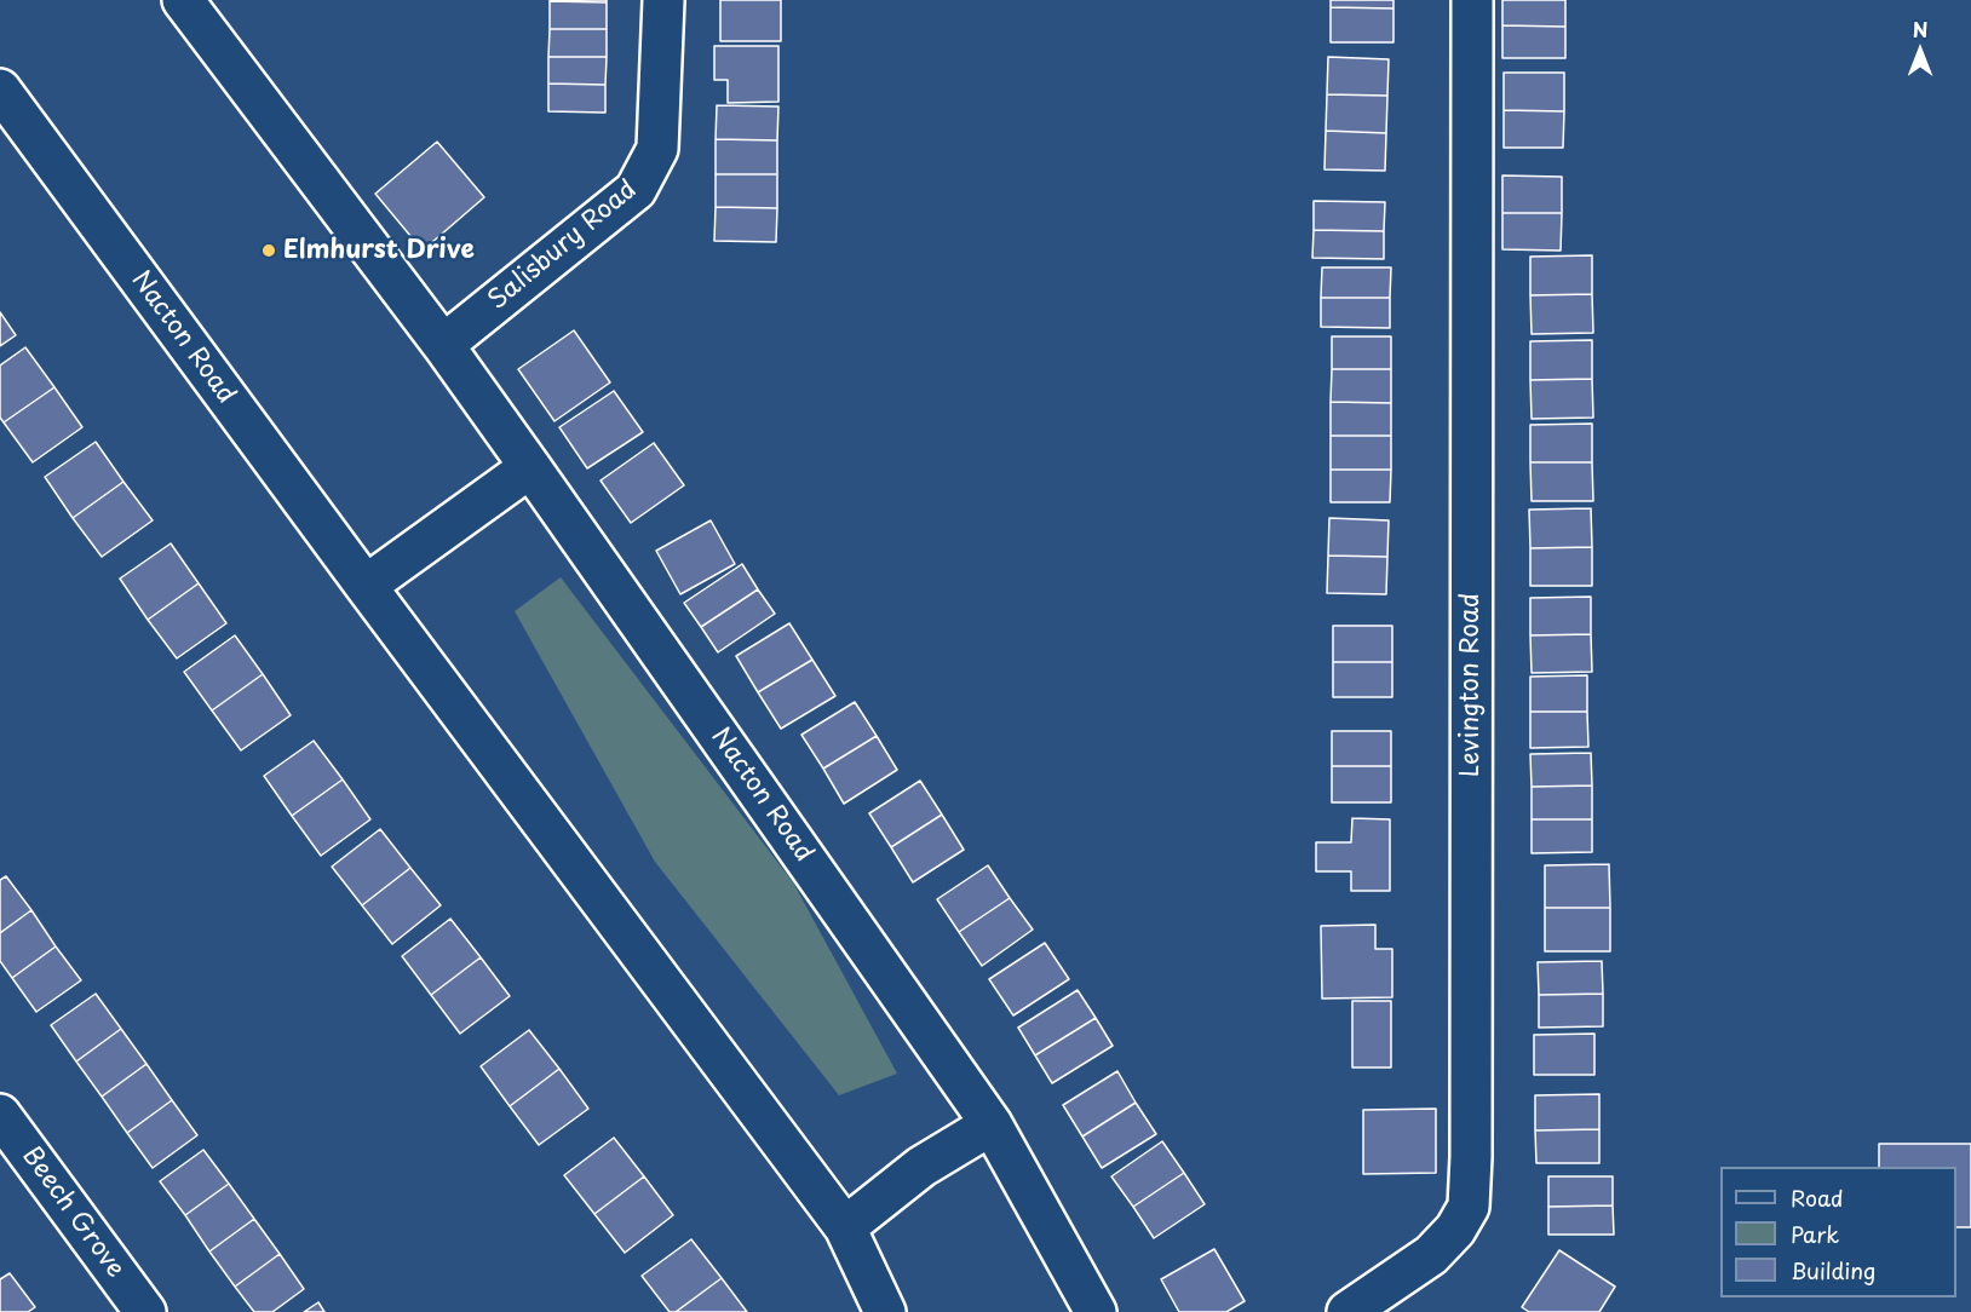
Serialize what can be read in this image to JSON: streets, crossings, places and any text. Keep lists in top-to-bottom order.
{
  "streets": {
    "street": [
      "Salisbury Road",
      "Nacton Road",
      "Levington Road",
      "Beech Grove"
    ]
  },
  "crossings": [
    ["Salisbury Road", "Nacton Road"]
  ],
  "places": ["Elmhurst Drive"],
  "legend": ["Road", "Park", "Building"],
  "north": "top"
}
